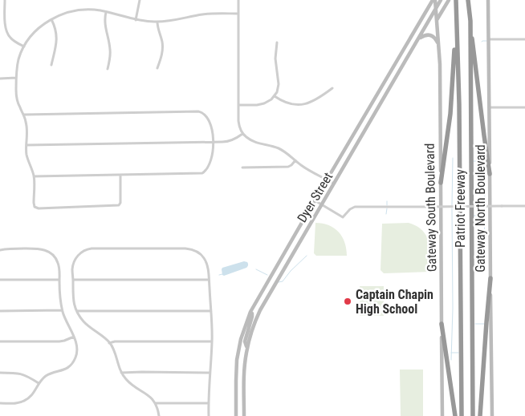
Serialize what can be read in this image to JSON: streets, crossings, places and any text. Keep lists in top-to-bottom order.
{
  "streets": {
    "highway": ["Patriot Freeway"],
    "main road": ["Dyer Street", "Gateway South Boulevard", "Gateway North Boulevard"]
  },
  "crossings": [
    ["Dyer Street", "Gateway South Boulevard"]
  ],
  "places": ["Captain Chapin High School"]
}
